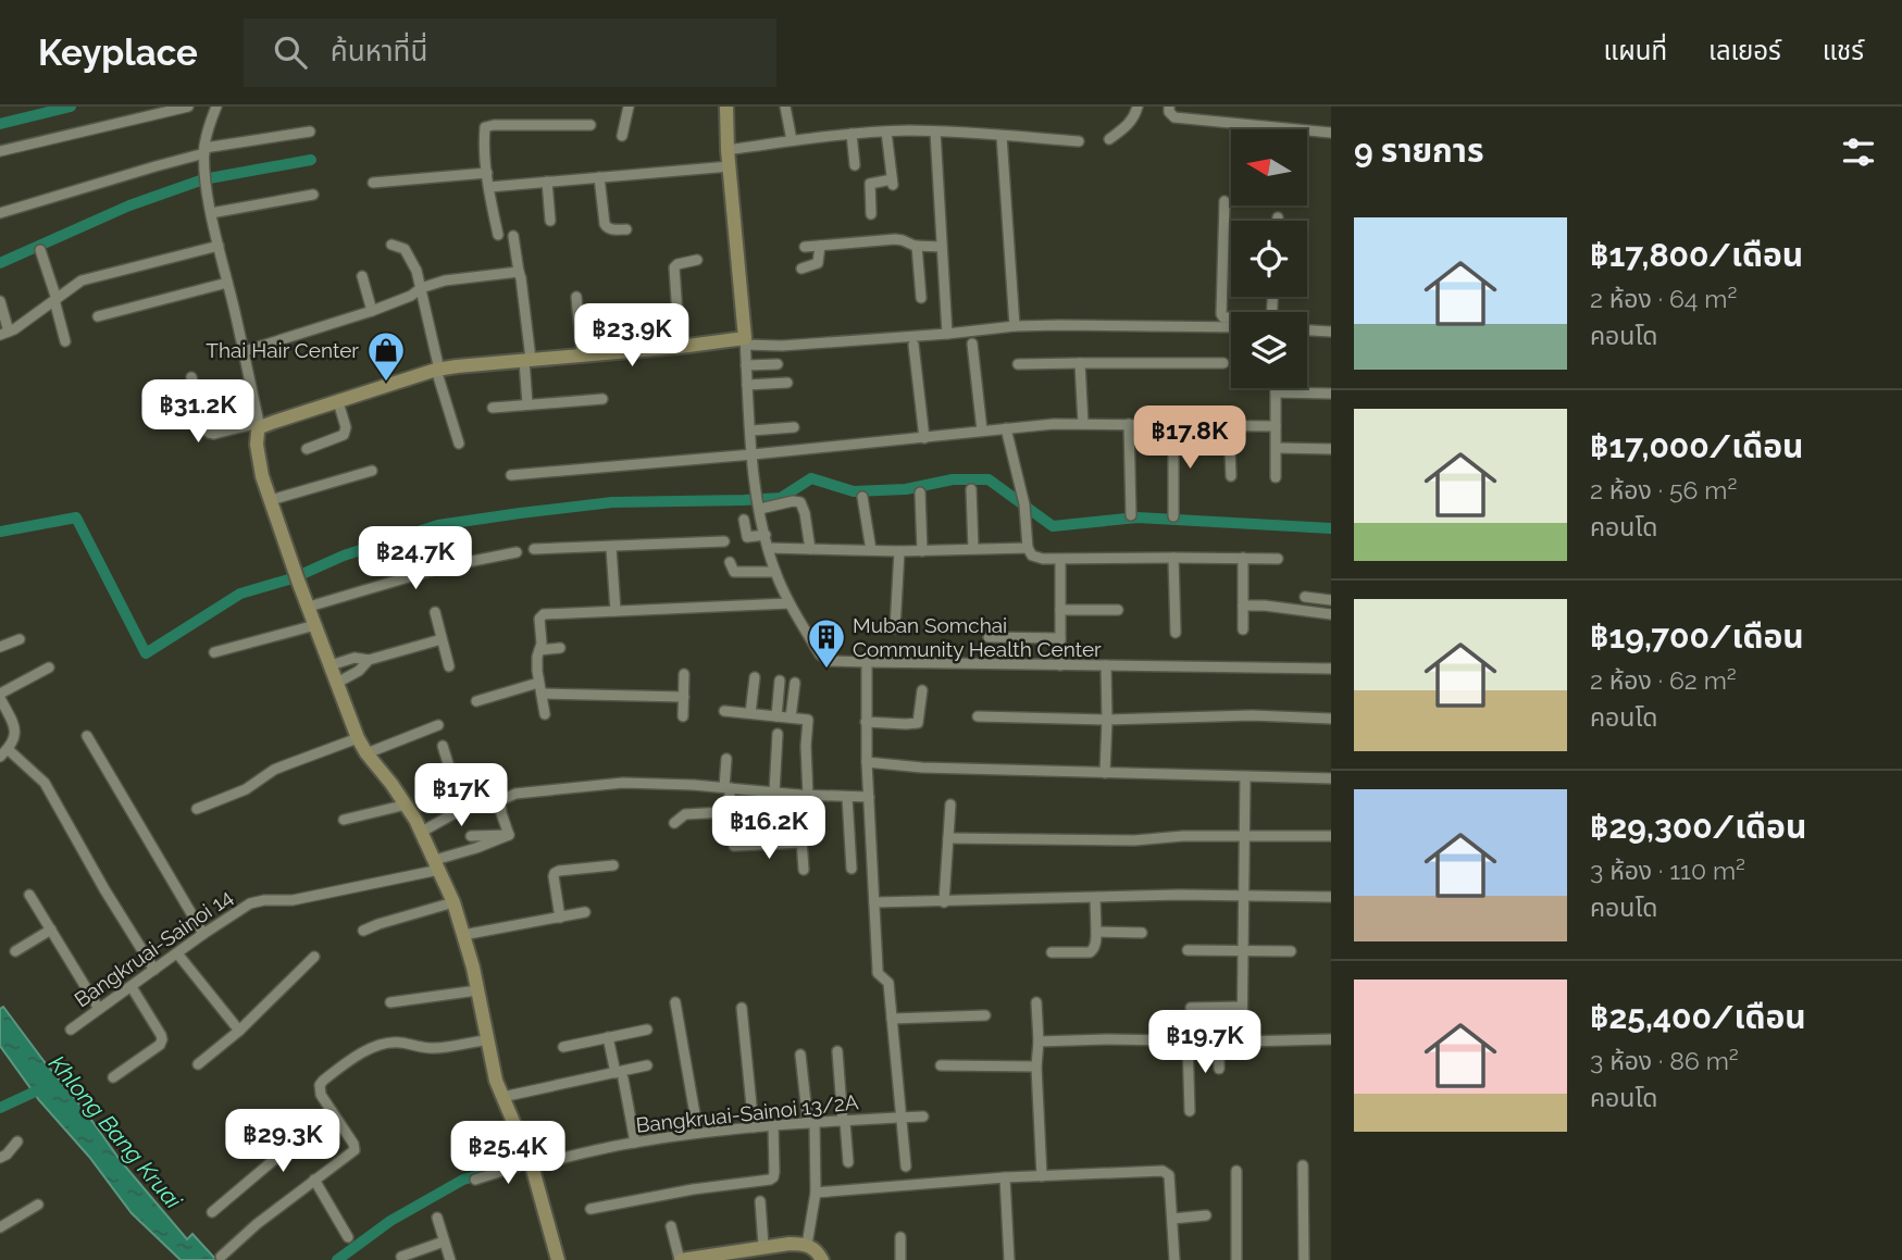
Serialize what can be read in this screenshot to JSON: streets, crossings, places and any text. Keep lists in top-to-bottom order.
{
  "streets": {
    "street": ["Bangkruai-Sainoi 14", "Bangkruai-Sainoi 13/2A"]
  },
  "water": ["Khlong Bang Kruai"],
  "places": {
    "shop": ["Thai Hair Center"],
    "building": ["Muban Somchai Community Health Center"]
  },
  "north": "left",
  "page": {
    "header": "Keyplace",
    "search": "ค้นหาที่นี่",
    "nav": ["แผนที่", "เลเยอร์", "แชร์"],
    "heading": "9 รายการ",
    "list": [
      {
        "name": "฿17,800/เดือน",
        "note": "2 ห้อง · 64 m² · คอนโด"
      },
      {
        "name": "฿17,000/เดือน",
        "note": "2 ห้อง · 56 m² · คอนโด"
      },
      {
        "name": "฿19,700/เดือน",
        "note": "2 ห้อง · 62 m² · คอนโด"
      },
      {
        "name": "฿29,300/เดือน",
        "note": "3 ห้อง · 110 m² · คอนโด"
      },
      {
        "name": "฿25,400/เดือน",
        "note": "3 ห้อง · 86 m² · คอนโด"
      }
    ],
    "price": [
      "฿23.9K",
      "฿31.2K",
      "฿17.8K",
      "฿24.7K",
      "฿17K",
      "฿16.2K",
      "฿19.7K",
      "฿29.3K",
      "฿25.4K"
    ]
  }
}
